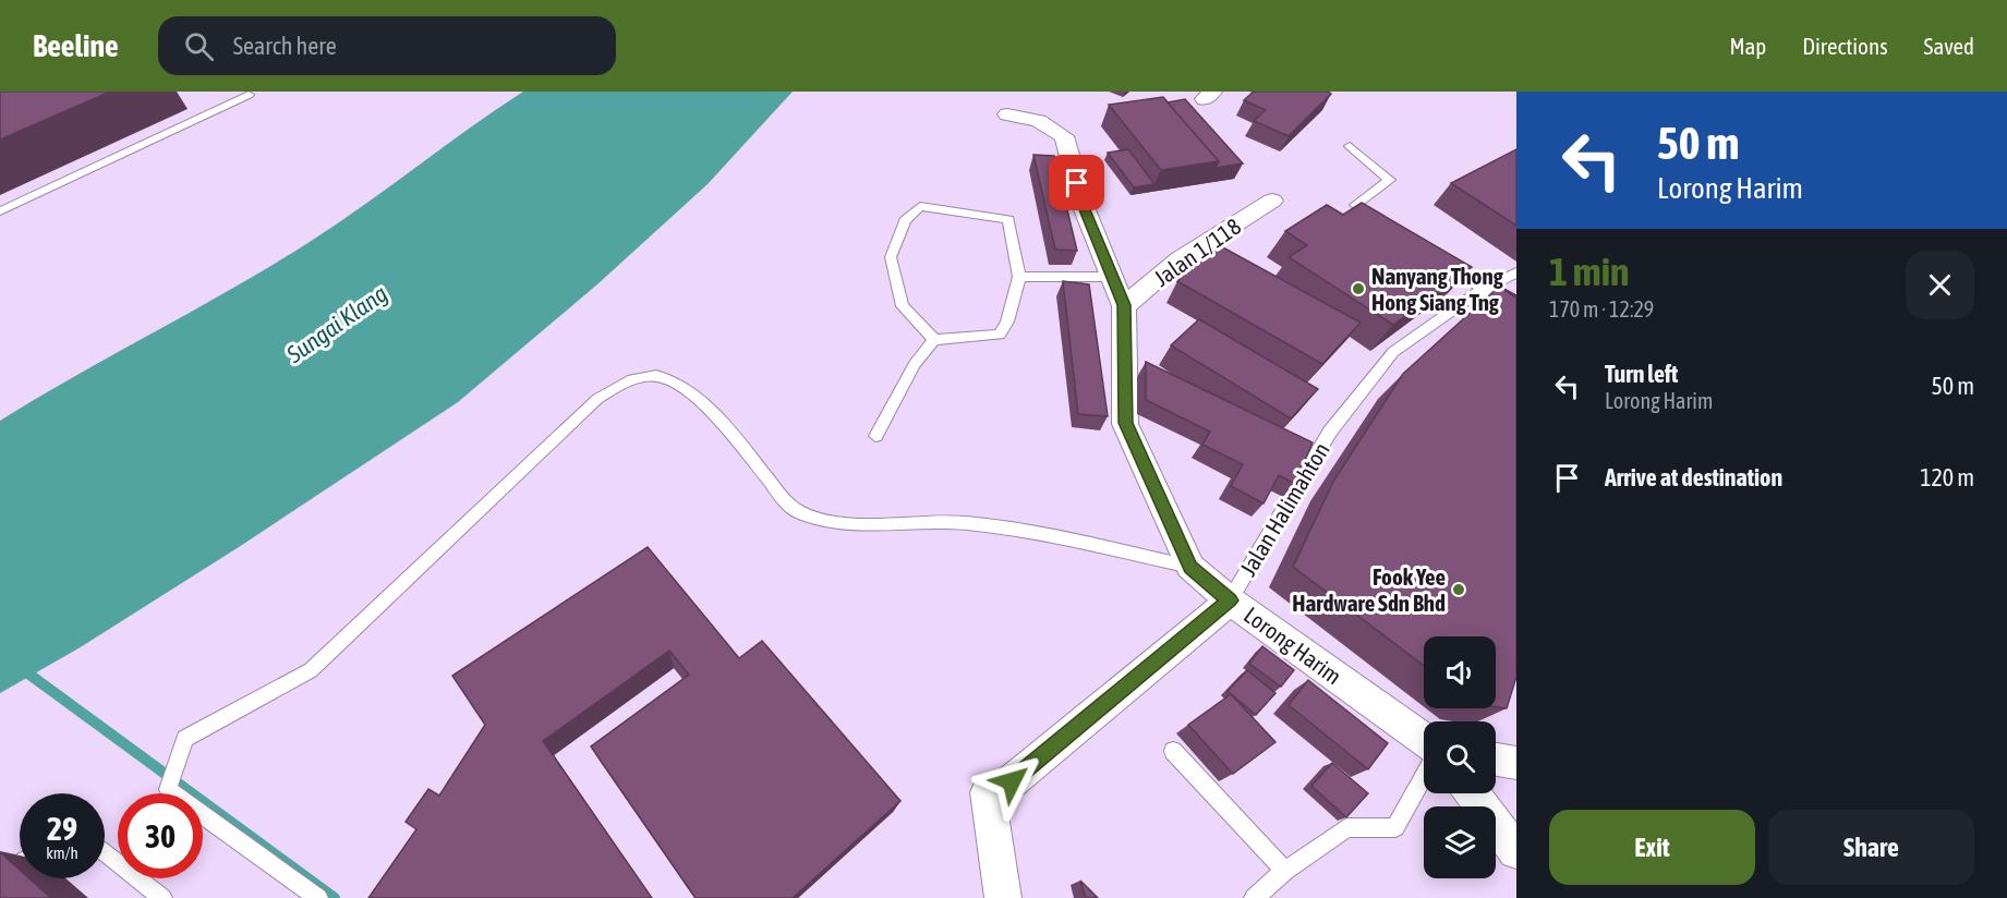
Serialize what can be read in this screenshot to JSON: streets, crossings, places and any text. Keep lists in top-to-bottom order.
{
  "streets": {
    "street": ["Jalan 1/118", "Jalan Halimahton", "Lorong Harim"]
  },
  "crossings": [
    ["Jalan 1/118", "Lorong Harim"],
    ["Jalan Halimahton", "Lorong Harim"]
  ],
  "water": ["Sungai Klang"],
  "places": ["Nanyang Thong Hong Siang Tng", "Fook Yee Hardware Sdn Bhd"],
  "page": {
    "header": "Beeline",
    "search": "Search here",
    "nav": ["Map", "Directions", "Saved"],
    "turn": ["50 m", "Lorong Harim"],
    "heading": ["1 min", "170 m · 12:29"],
    "list": [
      {
        "name": "Turn left",
        "note": "Lorong Harim",
        "value": "50 m"
      },
      {
        "name": "Arrive at destination",
        "value": "120 m"
      }
    ],
    "speed": "29 km/h",
    "limit": "30",
    "buttons": ["Exit", "Share"]
  }
}
